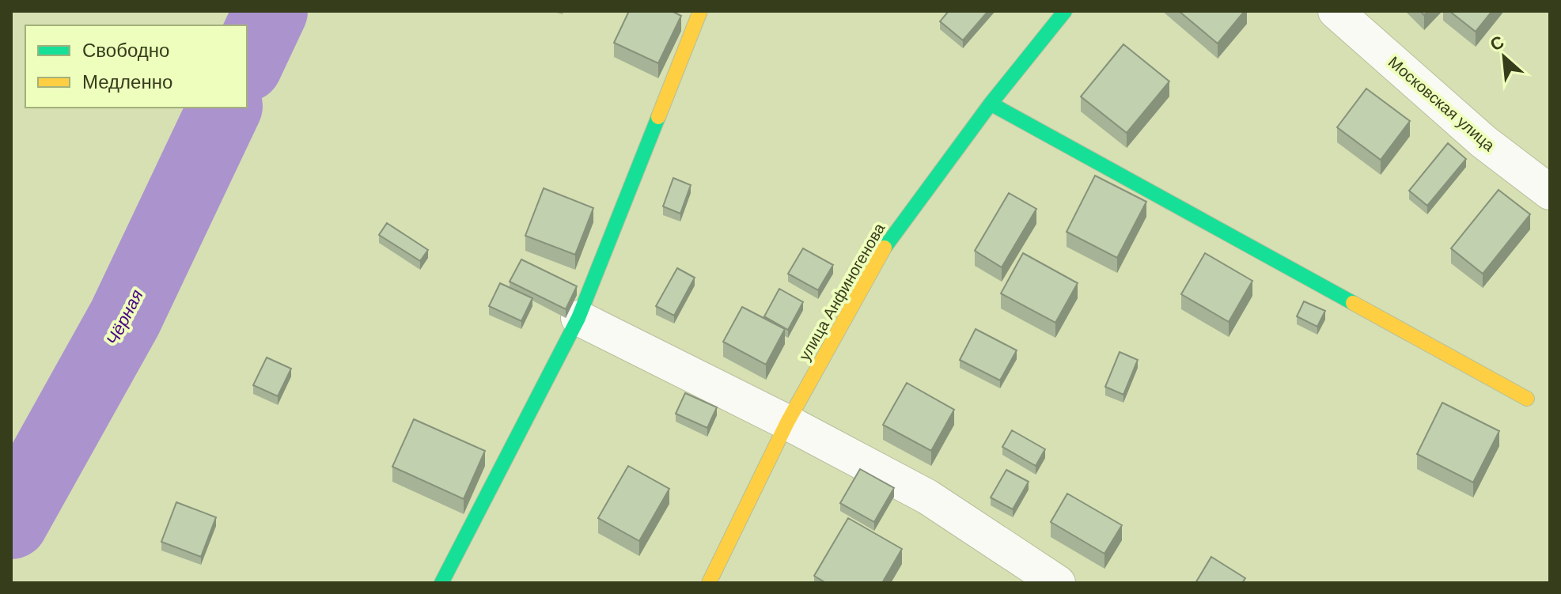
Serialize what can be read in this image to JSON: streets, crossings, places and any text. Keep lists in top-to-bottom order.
{
  "streets": {
    "street": ["Московская улица", "улица Анфиногенова"]
  },
  "water": ["Чёрная"],
  "legend": ["Свободно", "Медленно"],
  "north": "top left"
}
